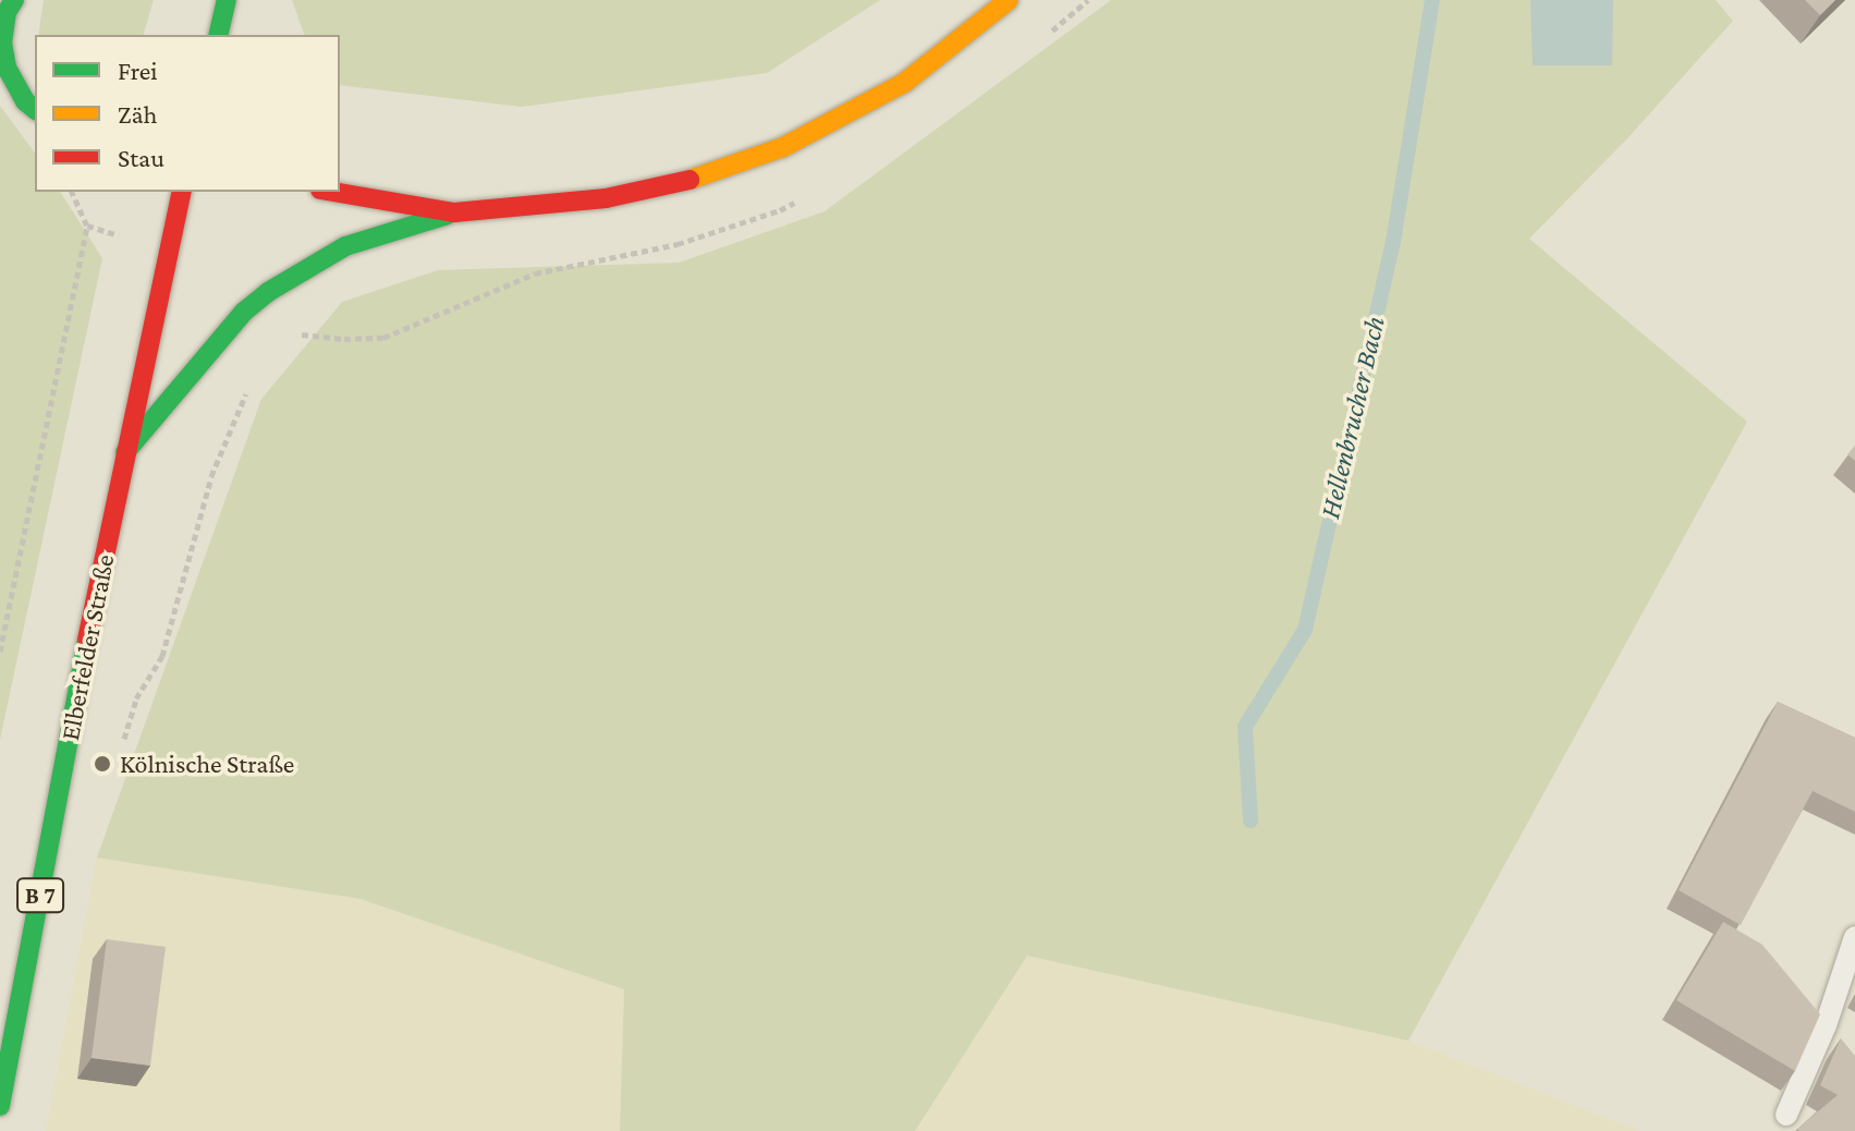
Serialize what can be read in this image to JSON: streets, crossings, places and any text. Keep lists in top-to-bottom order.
{
  "streets": {
    "street": ["Elberfelder Straße", "B 7"]
  },
  "water": ["Hellenbrucher Bach"],
  "places": ["Kölnische Straße"],
  "legend": ["Frei", "Zäh", "Stau"]
}
